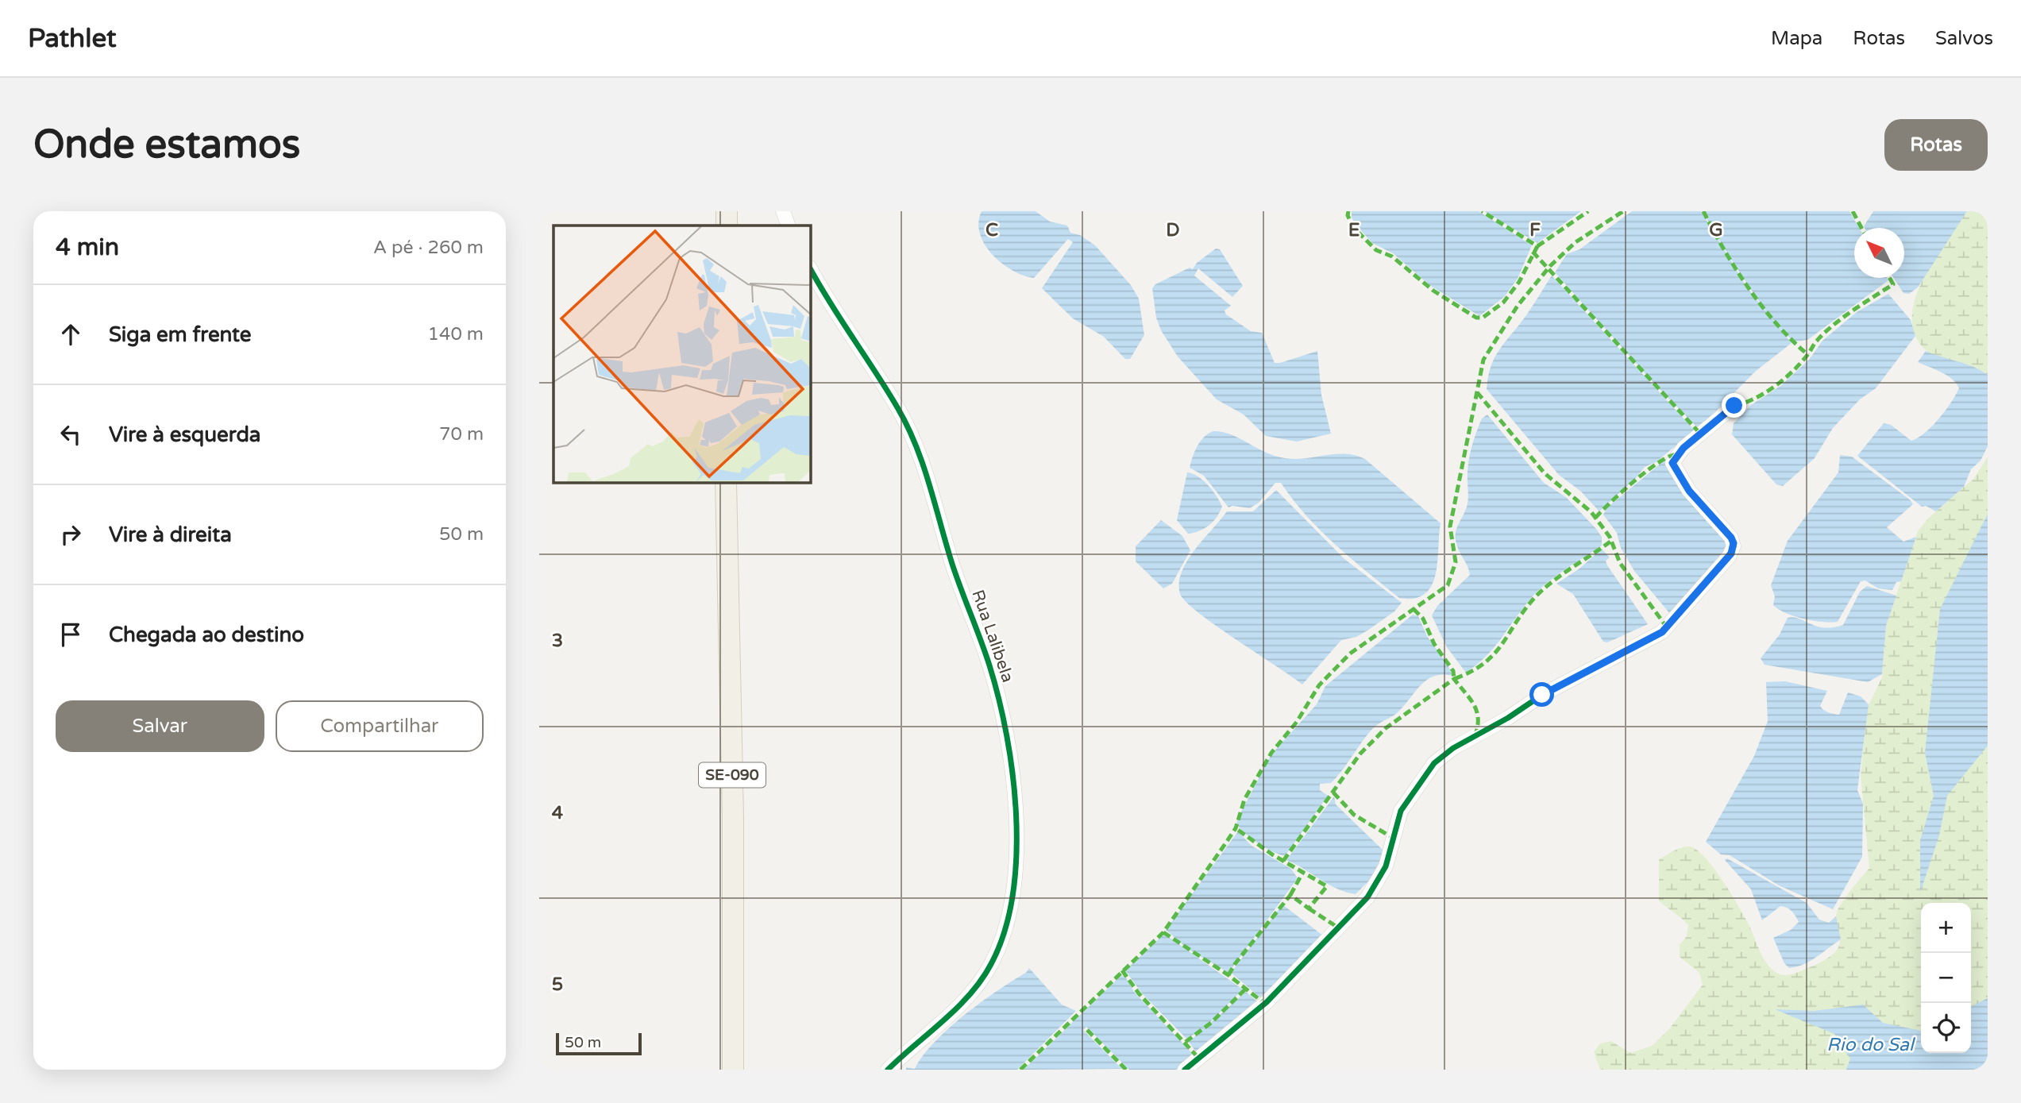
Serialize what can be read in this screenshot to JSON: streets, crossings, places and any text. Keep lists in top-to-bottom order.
{
  "streets": {
    "main road": ["SE-090"],
    "street": ["Rua Lalibela"]
  },
  "water": ["Rio do Sal"],
  "scale_bar": "50 m",
  "north": "top left",
  "page": {
    "header": "Pathlet",
    "nav": ["Mapa", "Rotas", "Salvos"],
    "buttons": [
      "Rotas",
      ["Salvar", "Compartilhar"]
    ],
    "title": "Onde estamos",
    "heading": ["4 min", "A pé · 260 m"],
    "list": [
      ["Siga em frente", "140 m"],
      ["Vire à esquerda", "70 m"],
      ["Vire à direita", "50 m"],
      "Chegada ao destino"
    ],
    "map_buttons": ["+", "−"],
    "scale": "50 m"
  },
  "grid": {
    "columns": [
      "C",
      "D",
      "E",
      "F",
      "G"
    ],
    "rows": ["3", "4", "5"]
  }
}
